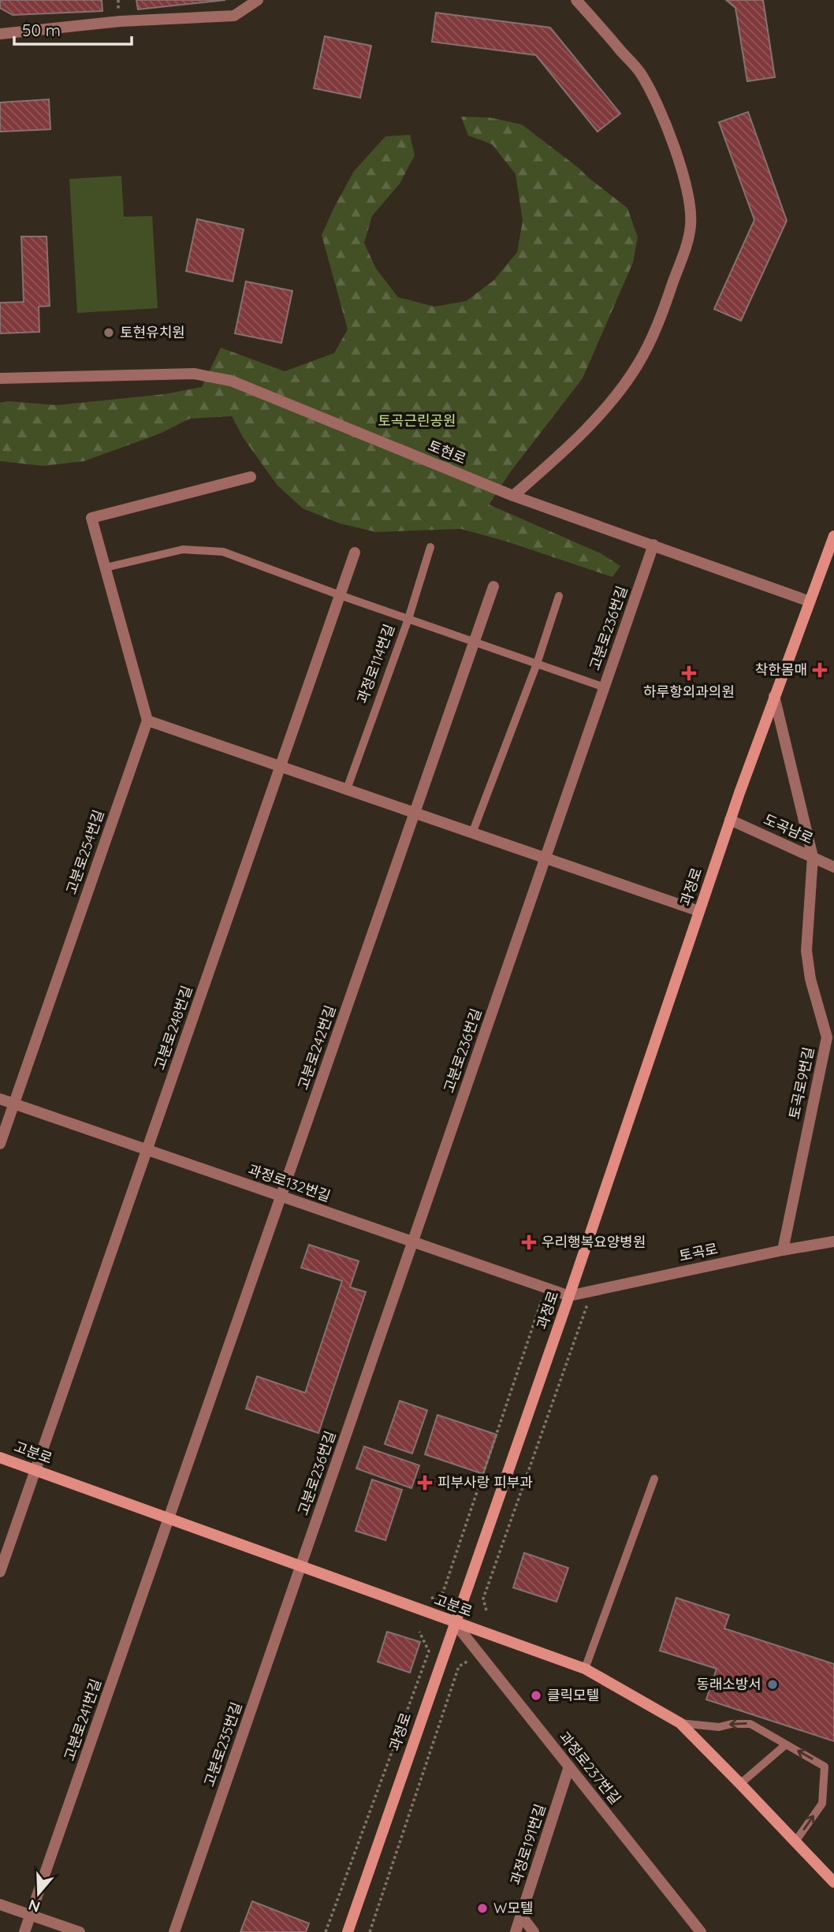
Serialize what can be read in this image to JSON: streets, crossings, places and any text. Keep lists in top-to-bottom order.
{
  "streets": {
    "main road": ["과정로", "고분로"],
    "street": [
      "토현로",
      "고분로236번길",
      "도곡남로",
      "고분로254번길",
      "고분로248번길",
      "고분로242번길",
      "토곡로9번길",
      "과정로132번길",
      "토곡로",
      "고분로241번길",
      "고분로235번길",
      "과정로237번길",
      "과정로191번길"
    ],
    "lane": ["과정로114번길"]
  },
  "crossings": [
    ["토현로", "고분로236번길"],
    ["토현로", "과정로"],
    ["고분로236번길", "과정로132번길"],
    ["고분로236번길", "고분로"],
    ["고분로236번길", "고분로235번길"],
    ["도곡남로", "과정로"],
    ["도곡남로", "토곡로9번길"],
    ["고분로254번길", "과정로132번길"],
    ["과정로", "과정로132번길"],
    ["과정로", "토곡로"],
    ["과정로", "고분로"],
    ["과정로", "과정로237번길"],
    ["고분로248번길", "과정로132번길"],
    ["고분로248번길", "고분로"],
    ["고분로242번길", "과정로132번길"],
    ["고분로242번길", "고분로"],
    ["고분로242번길", "고분로241번길"],
    ["토곡로9번길", "토곡로"],
    ["과정로132번길", "토곡로"],
    ["고분로", "고분로241번길"],
    ["고분로", "고분로235번길"],
    ["고분로", "과정로237번길"],
    ["과정로237번길", "과정로191번길"]
  ],
  "parks": ["토곡근린공원"],
  "places": {
    "other": [
      "토현유치원",
      "동래소방서",
      "클릭모텔",
      "W모텔"
    ],
    "health": [
      "착한몸매",
      "하루항외과의원",
      "우리행복요양병원",
      "피부사랑 피부과"
    ]
  },
  "scale_bar": "50 m",
  "north": "bottom"
}
